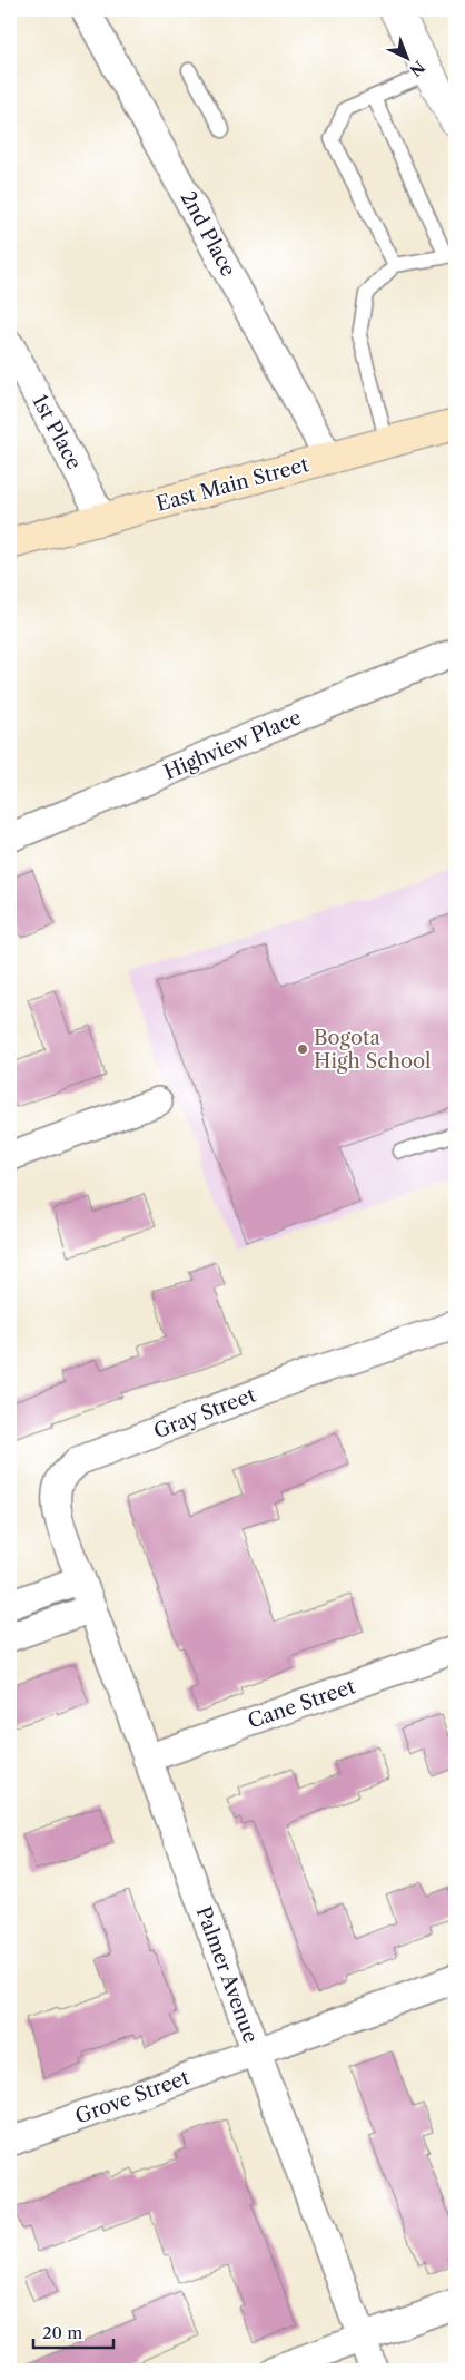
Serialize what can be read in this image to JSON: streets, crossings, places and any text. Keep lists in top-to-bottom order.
{
  "streets": {
    "main road": ["East Main Street"],
    "street": [
      "2nd Place",
      "1st Place",
      "Highview Place",
      "Gray Street",
      "Cane Street",
      "Palmer Avenue",
      "Grove Street"
    ]
  },
  "crossings": [
    ["2nd Place", "East Main Street"],
    ["1st Place", "East Main Street"],
    ["Gray Street", "Palmer Avenue"],
    ["Cane Street", "Palmer Avenue"],
    ["Palmer Avenue", "Grove Street"]
  ],
  "places": ["Bogota High School"],
  "scale_bar": "20 m",
  "north": "bottom right"
}
